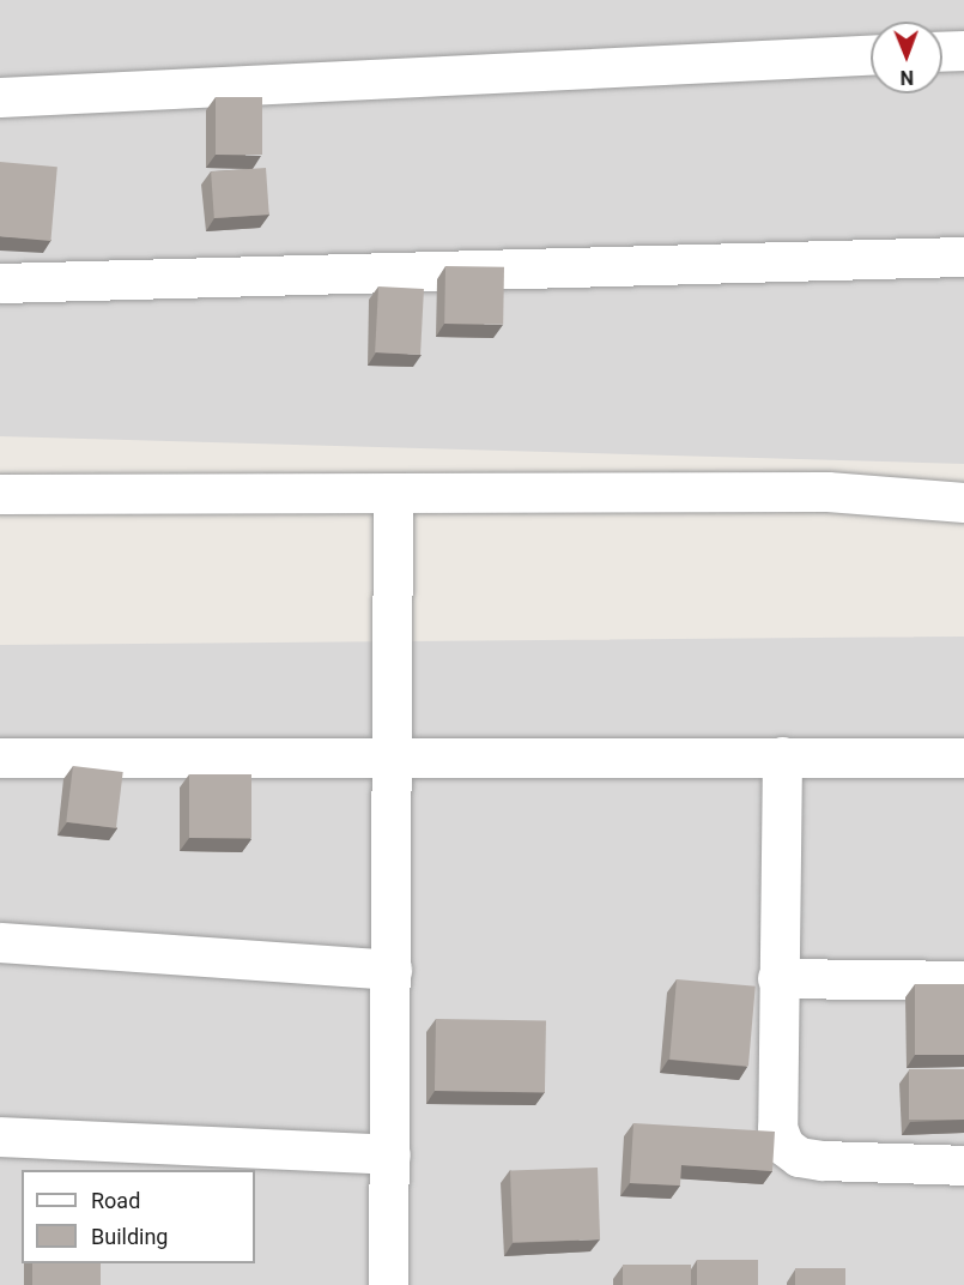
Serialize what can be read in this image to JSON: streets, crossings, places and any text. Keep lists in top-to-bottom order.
{
  "legend": ["Road", "Building"],
  "north": "bottom"
}
